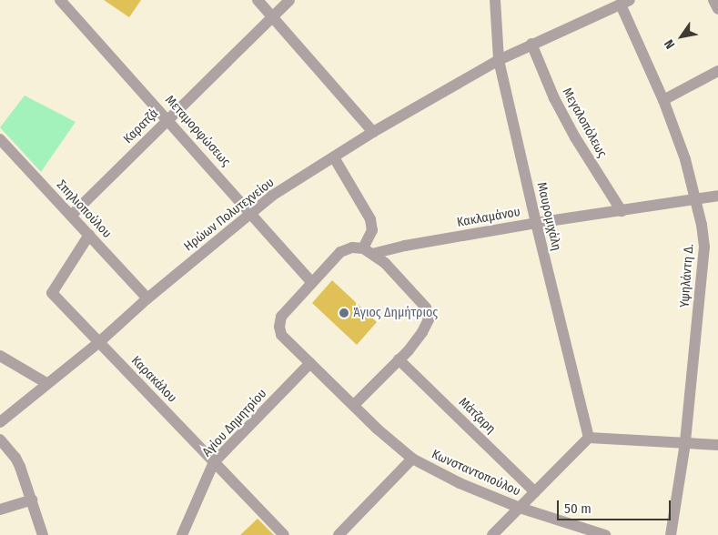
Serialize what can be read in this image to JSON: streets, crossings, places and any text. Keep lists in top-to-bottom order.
{
  "streets": {
    "street": [
      "Μεγαλοπόλεως",
      "Καρατζά",
      "Μεταμορφώσεως",
      "Σπηλιοπούλου",
      "Ηρώων Πολυτεχνείου",
      "Μαυρομιχάλη",
      "Κακλαμάνου",
      "Υψηλάντη Δ.",
      "Καρακάλου",
      "Μάτζαρη",
      "Αγίου Δημητρίου",
      "Κωνσταντοπούλου"
    ]
  },
  "crossings": [
    ["Μεγαλοπόλεως", "Ηρώων Πολυτεχνείου"],
    ["Μεγαλοπόλεως", "Κακλαμάνου"],
    ["Καρατζά", "Μεταμορφώσεως"],
    ["Καρατζά", "Σπηλιοπούλου"],
    ["Μεταμορφώσεως", "Ηρώων Πολυτεχνείου"],
    ["Μεταμορφώσεως", "Κακλαμάνου"],
    ["Μεταμορφώσεως", "Μάτζαρη"],
    ["Μεταμορφώσεως", "Αγίου Δημητρίου"],
    ["Μεταμορφώσεως", "Κωνσταντοπούλου"],
    ["Σπηλιοπούλου", "Ηρώων Πολυτεχνείου"],
    ["Σπηλιοπούλου", "Καρακάλου"],
    ["Ηρώων Πολυτεχνείου", "Μαυρομιχάλη"],
    ["Ηρώων Πολυτεχνείου", "Υψηλάντη Δ."],
    ["Ηρώων Πολυτεχνείου", "Καρακάλου"],
    ["Μαυρομιχάλη", "Κακλαμάνου"],
    ["Κακλαμάνου", "Υψηλάντη Δ."],
    ["Κακλαμάνου", "Μάτζαρη"],
    ["Κακλαμάνου", "Αγίου Δημητρίου"],
    ["Κακλαμάνου", "Κωνσταντοπούλου"],
    ["Καρακάλου", "Αγίου Δημητρίου"],
    ["Μάτζαρη", "Αγίου Δημητρίου"],
    ["Μάτζαρη", "Κωνσταντοπούλου"],
    ["Αγίου Δημητρίου", "Κωνσταντοπούλου"]
  ],
  "places": ["Άγιος Δημήτριος"],
  "scale_bar": "50 m",
  "north": "bottom left"
}
